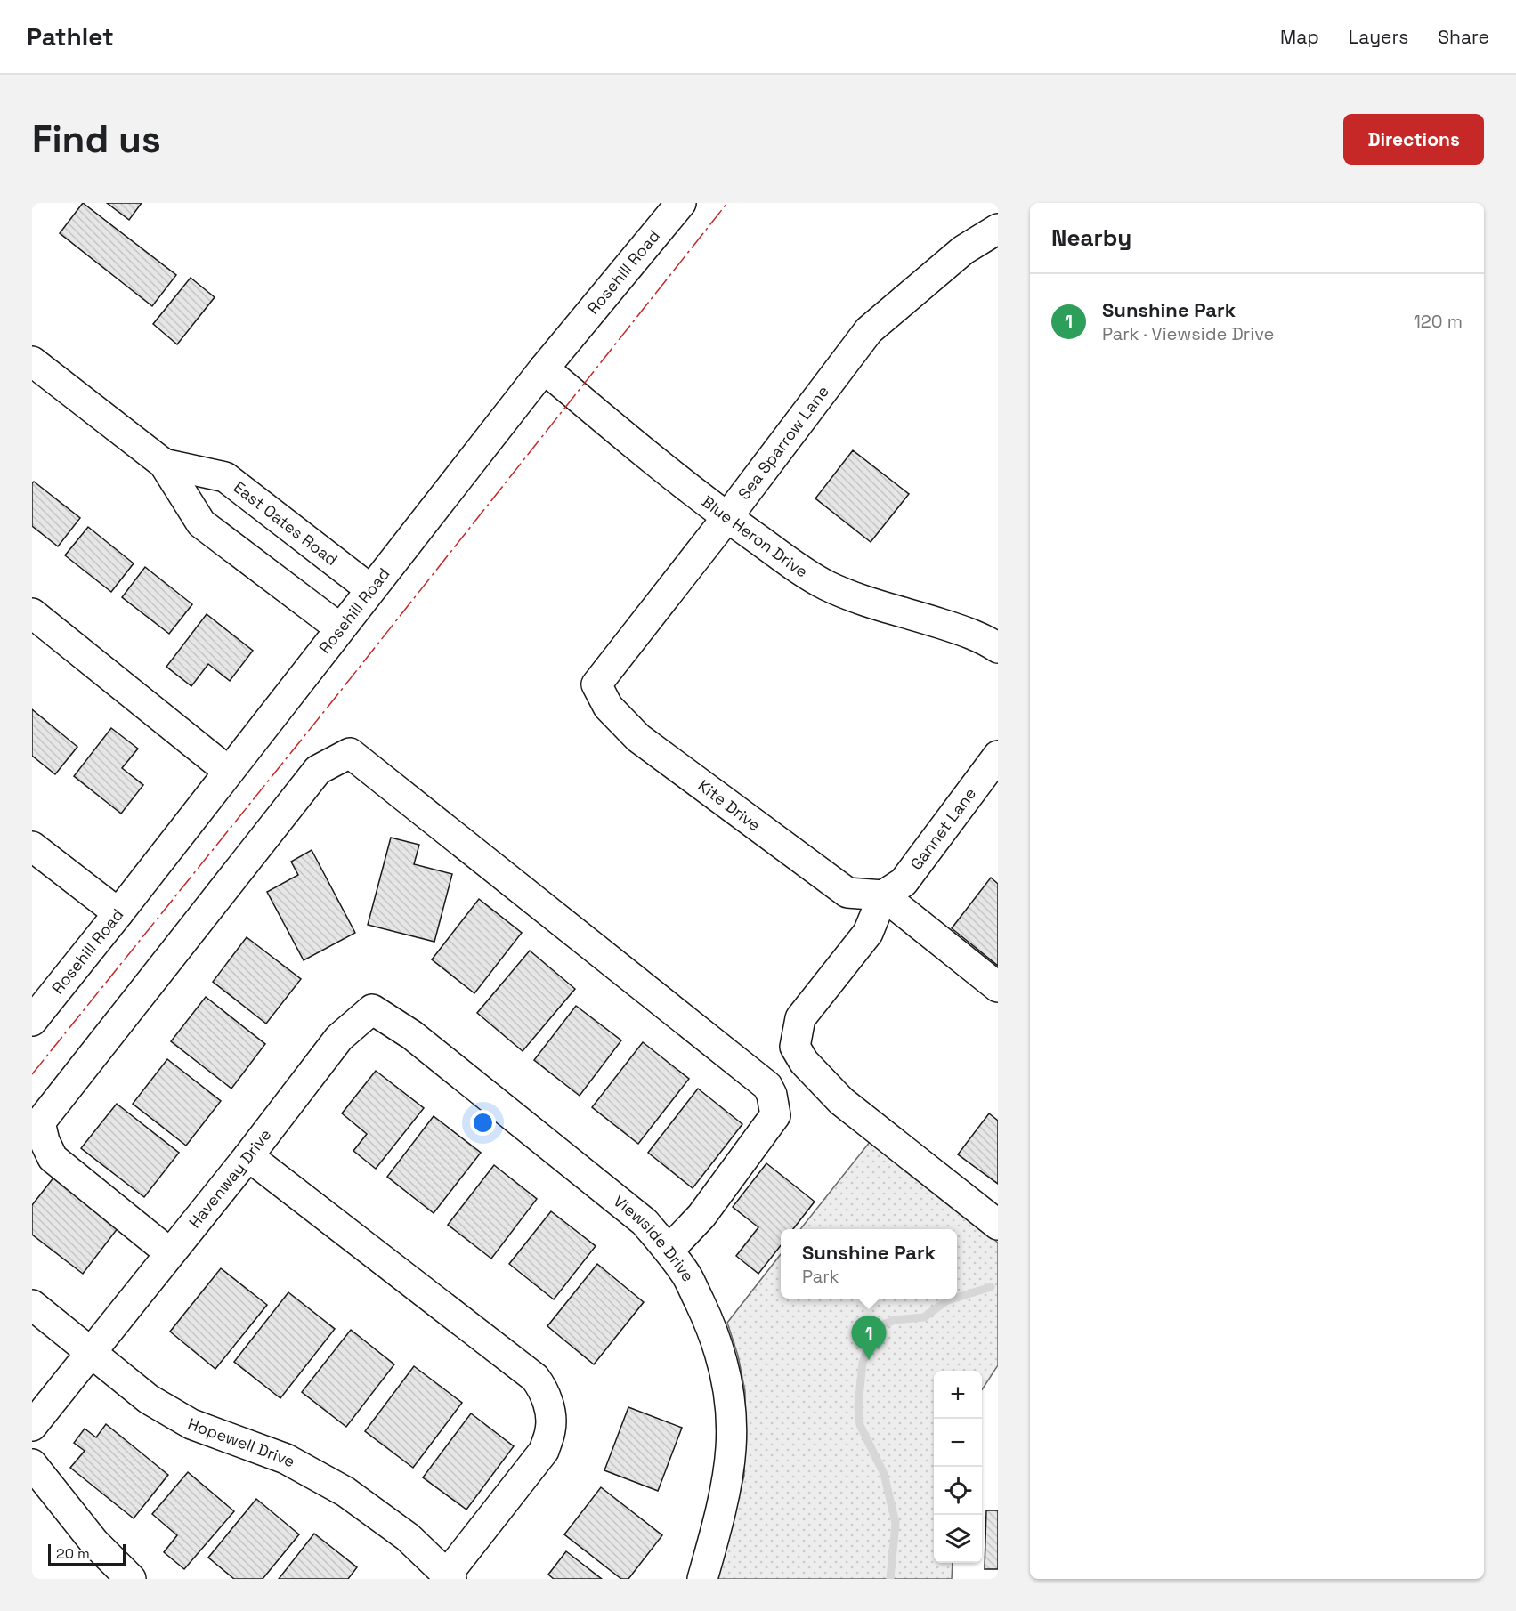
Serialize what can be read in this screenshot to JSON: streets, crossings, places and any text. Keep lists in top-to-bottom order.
{
  "streets": {
    "street": [
      "Rosehill Road",
      "Sea Sparrow Lane",
      "East Oates Road",
      "Blue Heron Drive",
      "Kite Drive",
      "Gannet Lane",
      "Havenway Drive",
      "Viewside Drive",
      "Hopewell Drive"
    ]
  },
  "crossings": [
    ["Rosehill Road", "East Oates Road"],
    ["Rosehill Road", "Blue Heron Drive"],
    ["Sea Sparrow Lane", "Blue Heron Drive"],
    ["Sea Sparrow Lane", "Kite Drive"],
    ["Kite Drive", "Gannet Lane"],
    ["Havenway Drive", "Viewside Drive"],
    ["Havenway Drive", "Hopewell Drive"]
  ],
  "scale_bar": "20 m",
  "page": {
    "header": "Pathlet",
    "nav": ["Map", "Layers", "Share"],
    "buttons": "Directions",
    "title": "Find us",
    "heading": "Nearby",
    "list": [
      {
        "mark": "1",
        "name": "Sunshine Park",
        "note": "Park · Viewside Drive",
        "value": "120 m"
      }
    ],
    "popup": ["Sunshine Park", "Park"],
    "pins": "1",
    "map_buttons": ["+", "−"],
    "scale": "20 m"
  }
}
